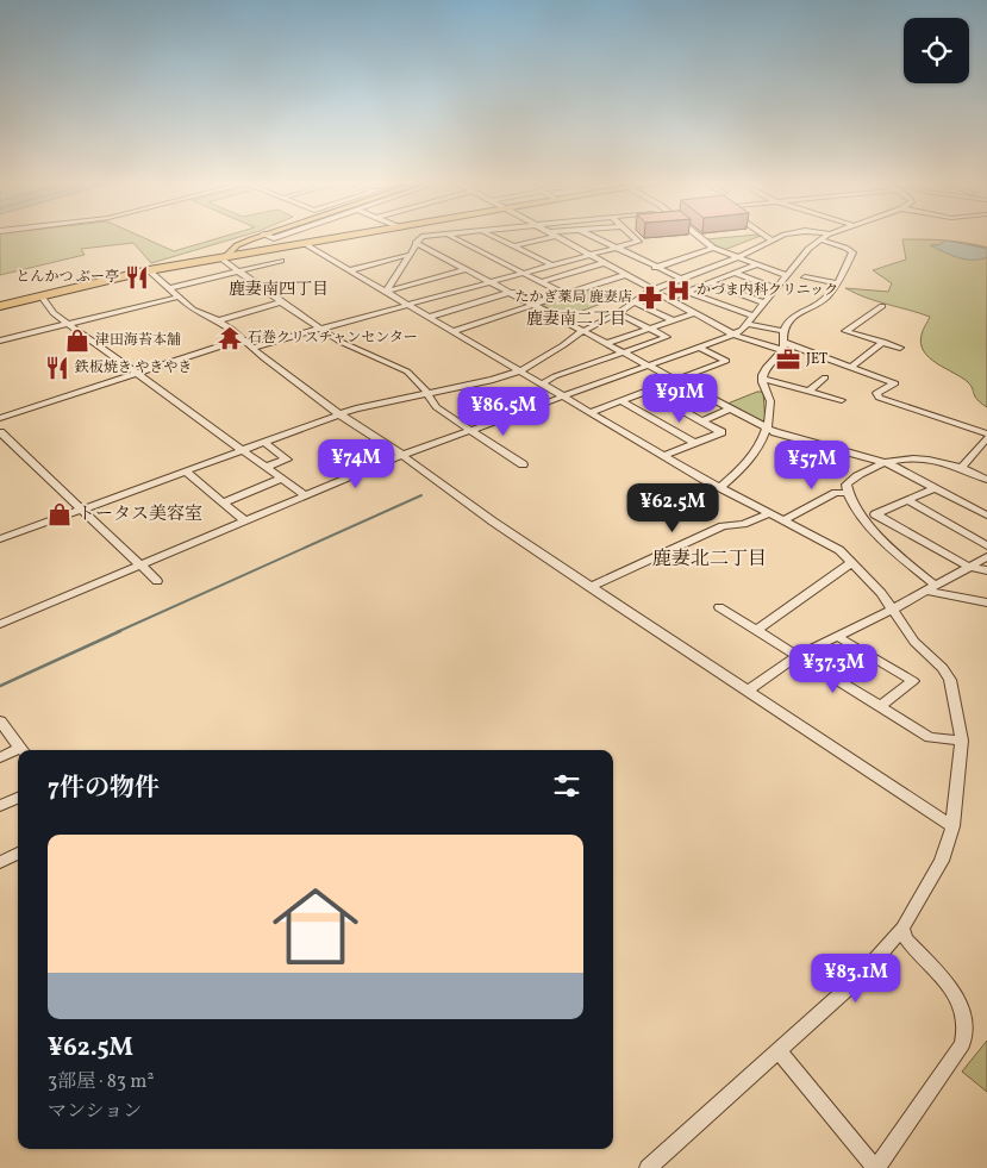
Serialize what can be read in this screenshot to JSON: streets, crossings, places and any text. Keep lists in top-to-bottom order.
{
  "districts": ["鹿妻南四丁目", "鹿妻南二丁目", "鹿妻北二丁目"],
  "places": {
    "restaurant": ["とんかつ ぶー亭", "鉄板焼き やきやき"],
    "hospital": ["かづま内科クリニック"],
    "pharmacy": ["たかぎ薬局 鹿妻店"],
    "temple": ["石巻クリスチャンセンター"],
    "shop": ["津田海苔本舗", "トータス美容室"],
    "office": ["JET"]
  },
  "page": {
    "price": [
      "¥91M",
      "¥86.5M",
      "¥74M",
      "¥57M",
      "¥62.5M",
      "¥37.3M",
      "¥83.1M"
    ],
    "heading": "7件の物件",
    "list": [
      {
        "name": "¥62.5M",
        "note": "3部屋 · 83 m² · マンション"
      }
    ]
  }
}
